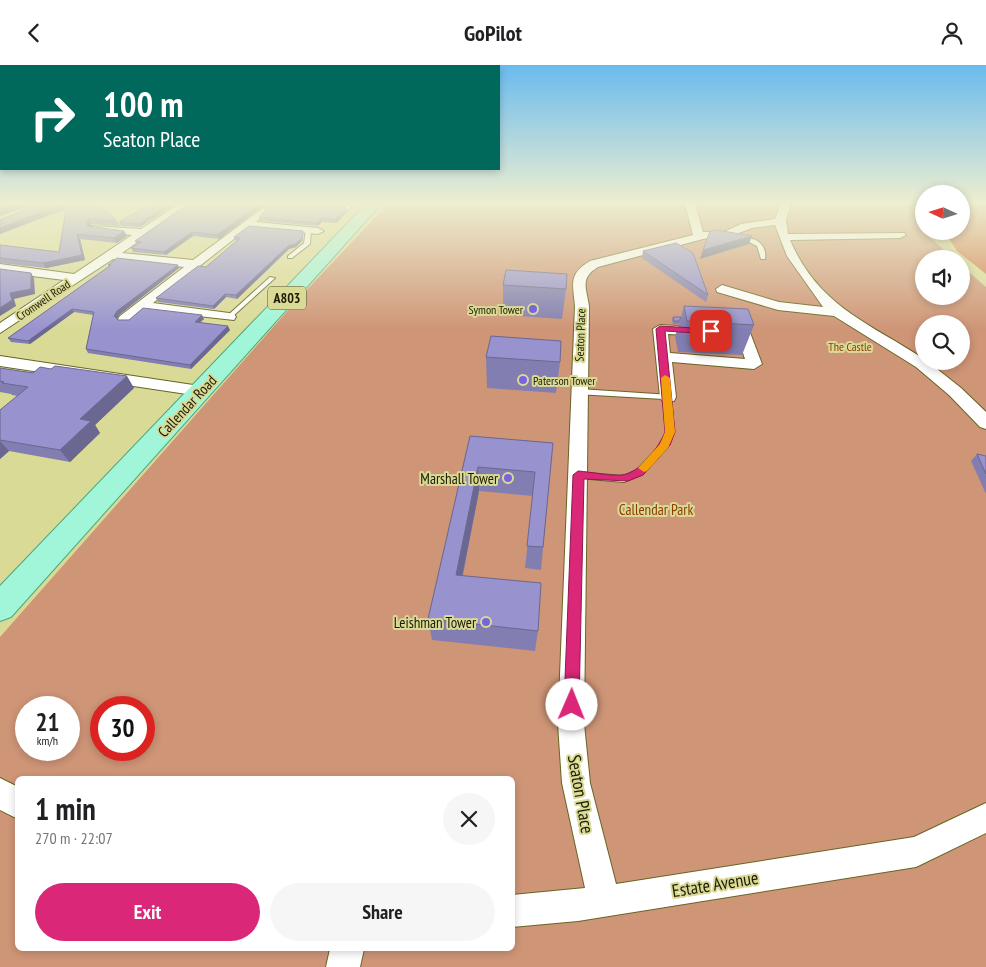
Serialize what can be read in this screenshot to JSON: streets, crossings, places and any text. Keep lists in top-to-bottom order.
{
  "streets": {
    "main road": ["A803", "Callendar Road"],
    "street": ["Cromwell Road", "Seaton Place", "Estate Avenue"]
  },
  "crossings": [
    ["Seaton Place", "Estate Avenue"]
  ],
  "parks": ["The Castle", "Callendar Park"],
  "places": [
    "Symon Tower",
    "Paterson Tower",
    "Marshall Tower",
    "Leishman Tower"
  ],
  "north": "left",
  "page": {
    "header": "GoPilot",
    "turn": ["100 m", "Seaton Place"],
    "speed": "21 km/h",
    "limit": "30",
    "heading": ["1 min", "270 m · 22:07"],
    "buttons": ["Exit", "Share"]
  }
}
